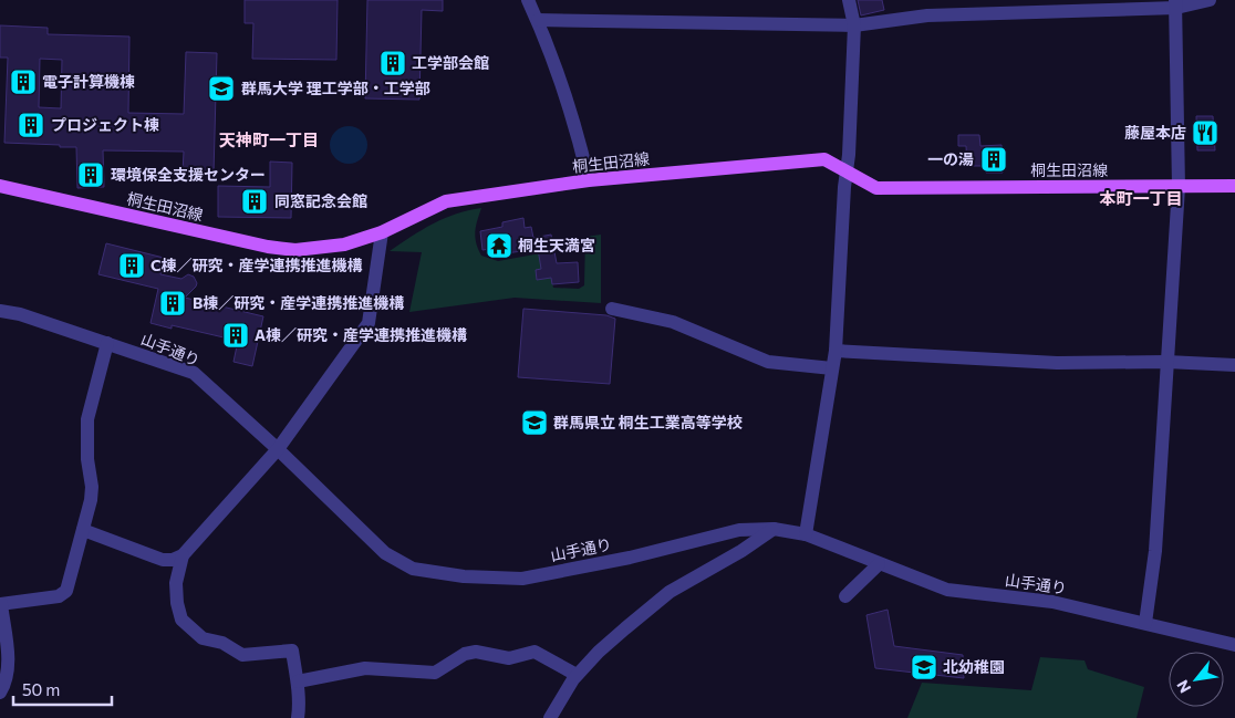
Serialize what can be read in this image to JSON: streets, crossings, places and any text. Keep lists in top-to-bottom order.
{
  "streets": {
    "main road": ["桐生田沼線"],
    "street": ["山手通り"]
  },
  "districts": ["天神町一丁目", "本町一丁目"],
  "places": {
    "building": [
      "工学部会館",
      "電子計算機棟",
      "プロジェクト棟",
      "一の湯",
      "環境保全支援センター",
      "同窓記念会館",
      "C棟／研究・産学連携推進機構",
      "B棟／研究・産学連携推進機構",
      "A棟／研究・産学連携推進機構"
    ],
    "school or university": ["群馬大学 理工学部・工学部", "群馬県立 桐生工業高等学校", "北幼稚園"],
    "restaurant": ["藤屋本店"],
    "temple": ["桐生天満宮"]
  },
  "scale_bar": "50 m",
  "north": "bottom left"
}
